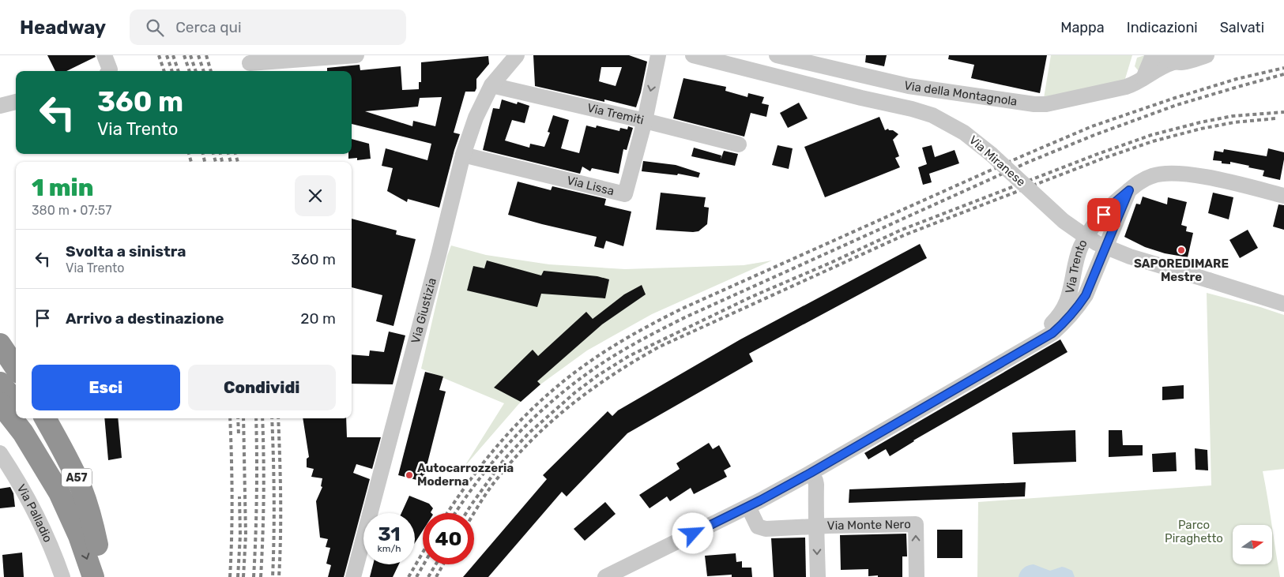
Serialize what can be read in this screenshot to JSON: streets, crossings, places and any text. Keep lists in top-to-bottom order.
{
  "streets": {
    "highway": ["A57"],
    "street": [
      "Via della Montagnola",
      "Via Tremiti",
      "Via Miranese",
      "Via Lissa",
      "Via Trento",
      "Via Giustizia",
      "Via Palladio",
      "Via Monte Nero"
    ]
  },
  "crossings": [
    ["Via Tremiti", "Via Lissa"],
    ["Via Tremiti", "Via Giustizia"],
    ["Via Lissa", "Via Giustizia"]
  ],
  "parks": ["Parco Piraghetto"],
  "places": ["SAPOREDIMARE Mestre", "Autocarrozzeria Moderna"],
  "north": "right",
  "page": {
    "header": "Headway",
    "search": "Cerca qui",
    "nav": ["Mappa", "Indicazioni", "Salvati"],
    "turn": ["360 m", "Via Trento"],
    "heading": ["1 min", "380 m · 07:57"],
    "list": [
      {
        "name": "Svolta a sinistra",
        "note": "Via Trento",
        "value": "360 m"
      },
      {
        "name": "Arrivo a destinazione",
        "value": "20 m"
      }
    ],
    "buttons": ["Esci", "Condividi"],
    "speed": "31 km/h",
    "limit": "40"
  }
}
